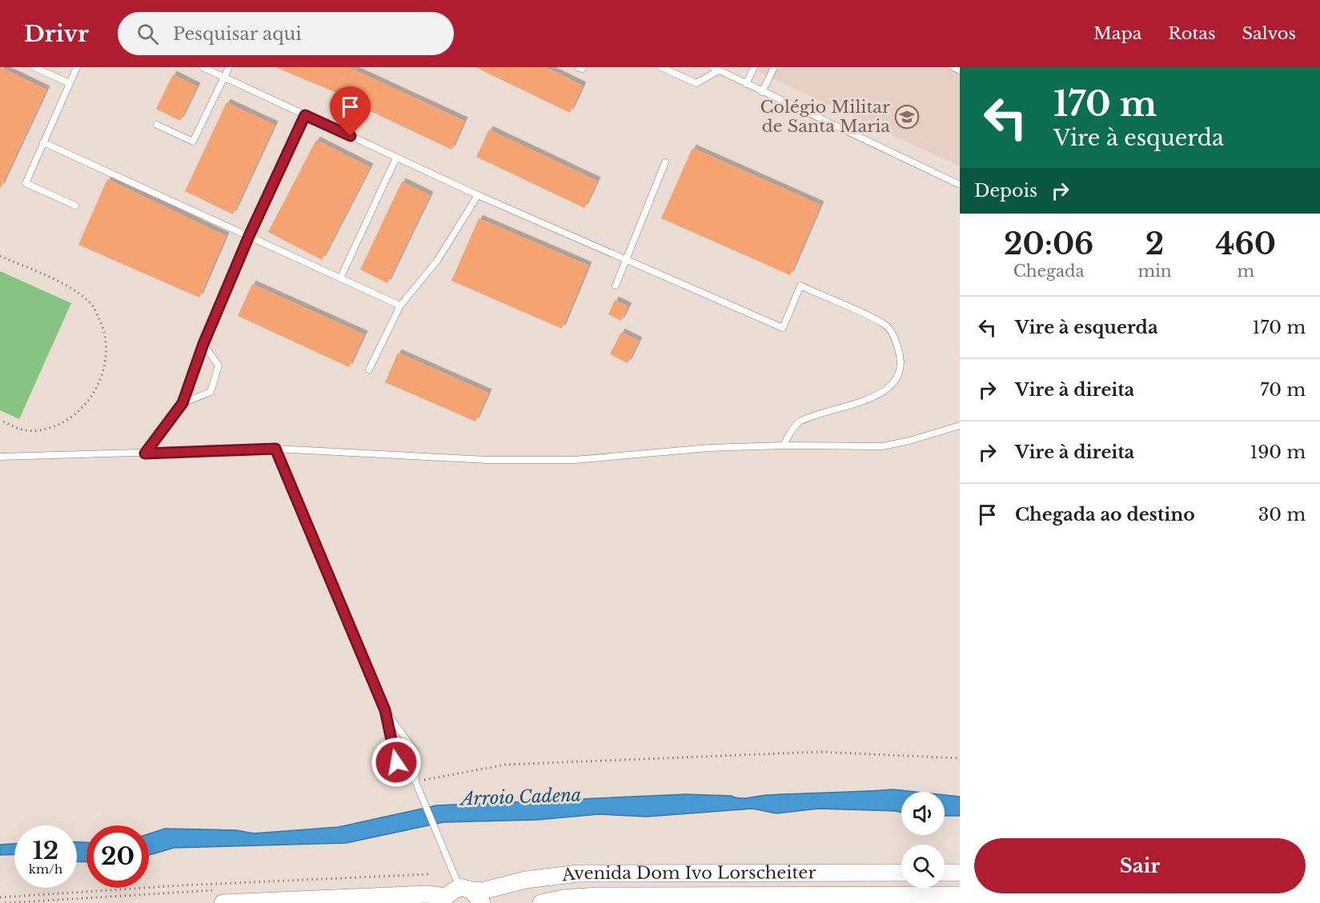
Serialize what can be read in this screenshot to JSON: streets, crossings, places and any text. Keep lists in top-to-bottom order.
{
  "streets": {
    "main road": ["Avenida Dom Ivo Lorscheiter"]
  },
  "water": ["Arroio Cadena"],
  "places": {
    "school or university": ["Colégio Militar de Santa Maria"]
  },
  "page": {
    "header": "Drivr",
    "search": "Pesquisar aqui",
    "nav": ["Mapa", "Rotas", "Salvos"],
    "turn": ["170 m", "Vire à esquerda"],
    "then": "Depois",
    "eta": [
      "20:06",
      "Chegada",
      "2",
      "min",
      "460",
      "m"
    ],
    "list": [
      {
        "name": "Vire à esquerda",
        "value": "170 m"
      },
      {
        "name": "Vire à direita",
        "value": "70 m"
      },
      {
        "name": "Vire à direita",
        "value": "190 m"
      },
      {
        "name": "Chegada ao destino",
        "value": "30 m"
      }
    ],
    "speed": "12 km/h",
    "limit": "20",
    "buttons": "Sair"
  }
}
